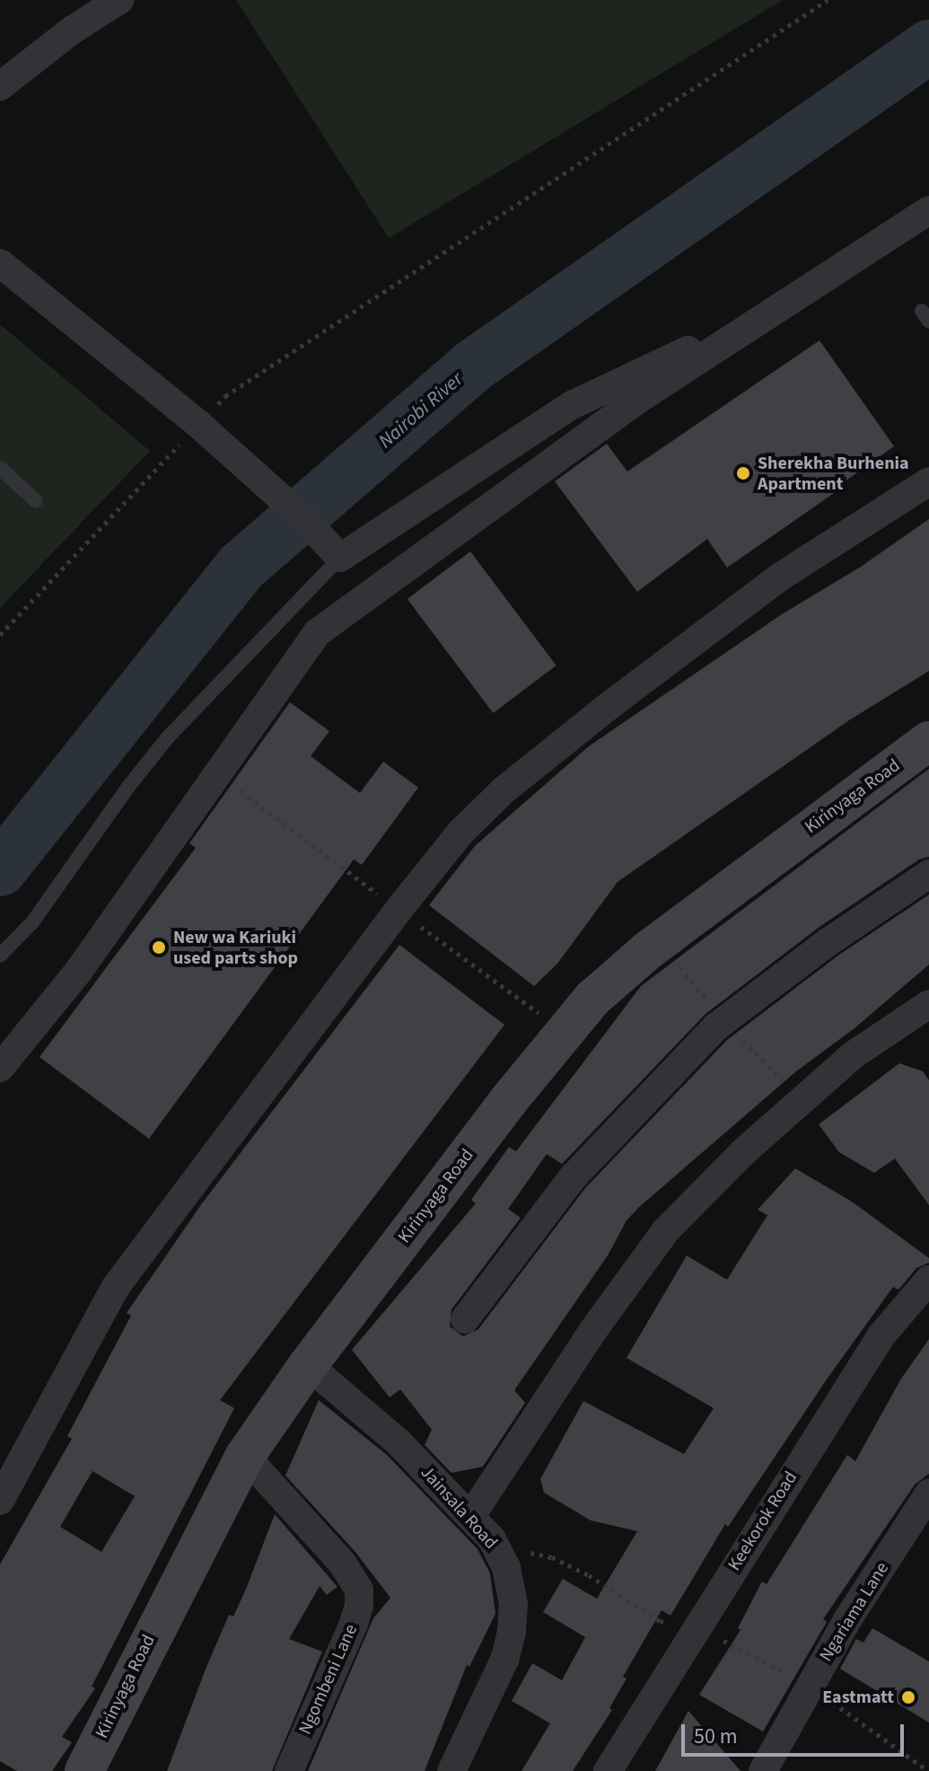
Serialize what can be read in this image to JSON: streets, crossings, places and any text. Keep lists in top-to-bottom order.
{
  "streets": {
    "street": [
      "Kirinyaga Road",
      "Jainsala Road",
      "Keekorok Road",
      "Ngariama Lane",
      "Ngombeni Lane"
    ]
  },
  "crossings": [
    ["Kirinyaga Road", "Jainsala Road"],
    ["Kirinyaga Road", "Ngombeni Lane"]
  ],
  "water": ["Nairobi River"],
  "places": ["Sherekha Burhenia Apartment", "New wa Kariuki used parts shop", "Eastmatt"],
  "scale_bar": "50 m"
}
